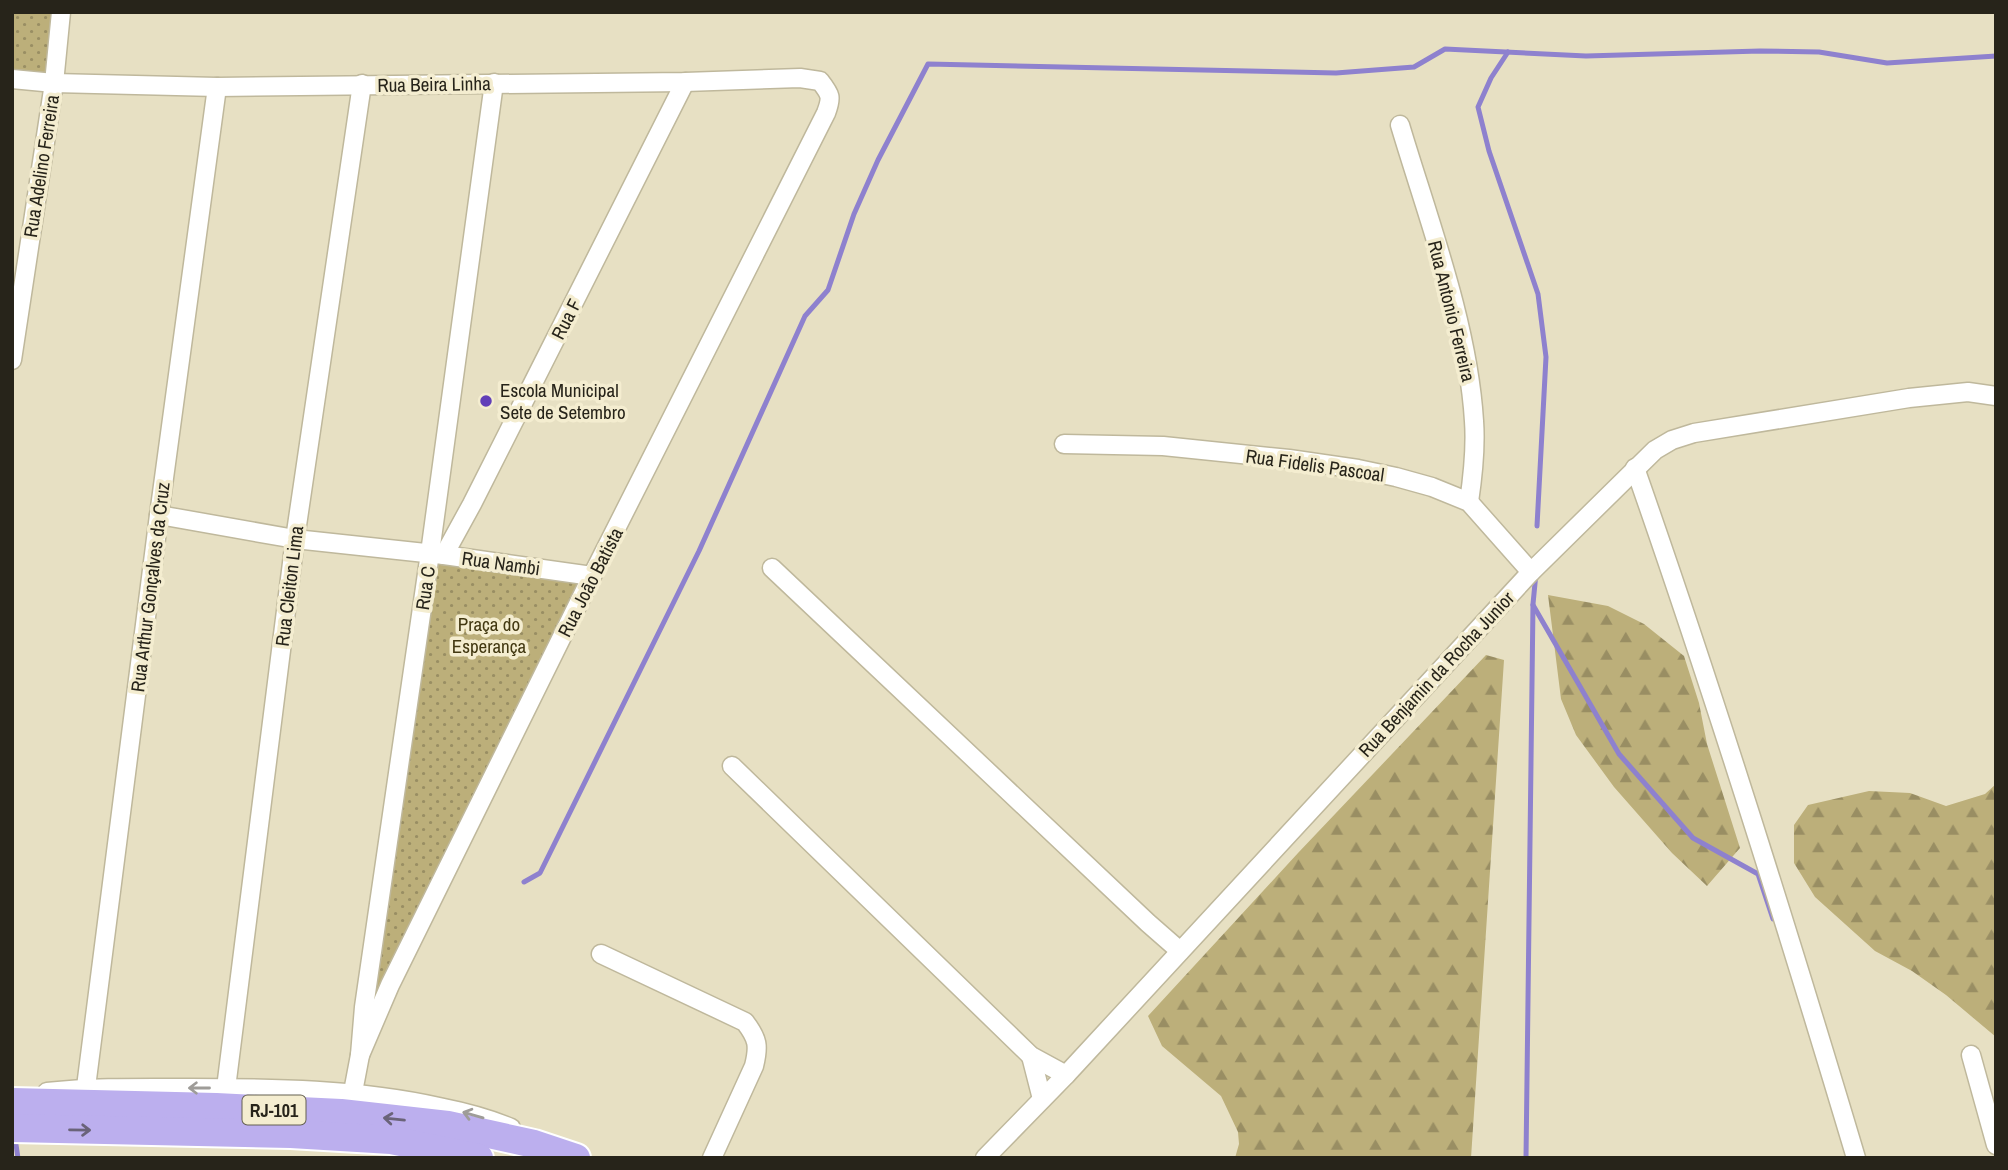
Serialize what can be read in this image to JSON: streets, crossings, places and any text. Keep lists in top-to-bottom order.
{
  "streets": {
    "main road": ["RJ-101"],
    "street": [
      "Rua Beira Linha",
      "Rua Adelino Ferreira",
      "Rua Antonio Ferreira",
      "Rua F",
      "Rua Fidelis Pascoal",
      "Rua Nambi",
      "Rua Joāo Batista",
      "Rua Cleiton Lima",
      "Rua Arthur Gonçalves da Cruz",
      "Rua C",
      "Rua Benjamin da Rocha Junior"
    ]
  },
  "crossings": [
    ["Rua Beira Linha", "Rua Adelino Ferreira"],
    ["Rua Beira Linha", "Rua F"],
    ["Rua Beira Linha", "Rua Joāo Batista"],
    ["Rua Beira Linha", "Rua Cleiton Lima"],
    ["Rua Beira Linha", "Rua Arthur Gonçalves da Cruz"],
    ["Rua Beira Linha", "Rua C"],
    ["Rua Antonio Ferreira", "Rua Fidelis Pascoal"],
    ["Rua F", "Rua Nambi"],
    ["Rua F", "Rua C"],
    ["Rua Fidelis Pascoal", "Rua Benjamin da Rocha Junior"],
    ["Rua Nambi", "Rua Joāo Batista"],
    ["Rua Nambi", "Rua Cleiton Lima"],
    ["Rua Nambi", "Rua Arthur Gonçalves da Cruz"],
    ["Rua Nambi", "Rua C"],
    ["Rua Joāo Batista", "Rua C"]
  ],
  "parks": ["Praça do Esperança"],
  "places": ["Escola Municipal Sete de Setembro"]
}
